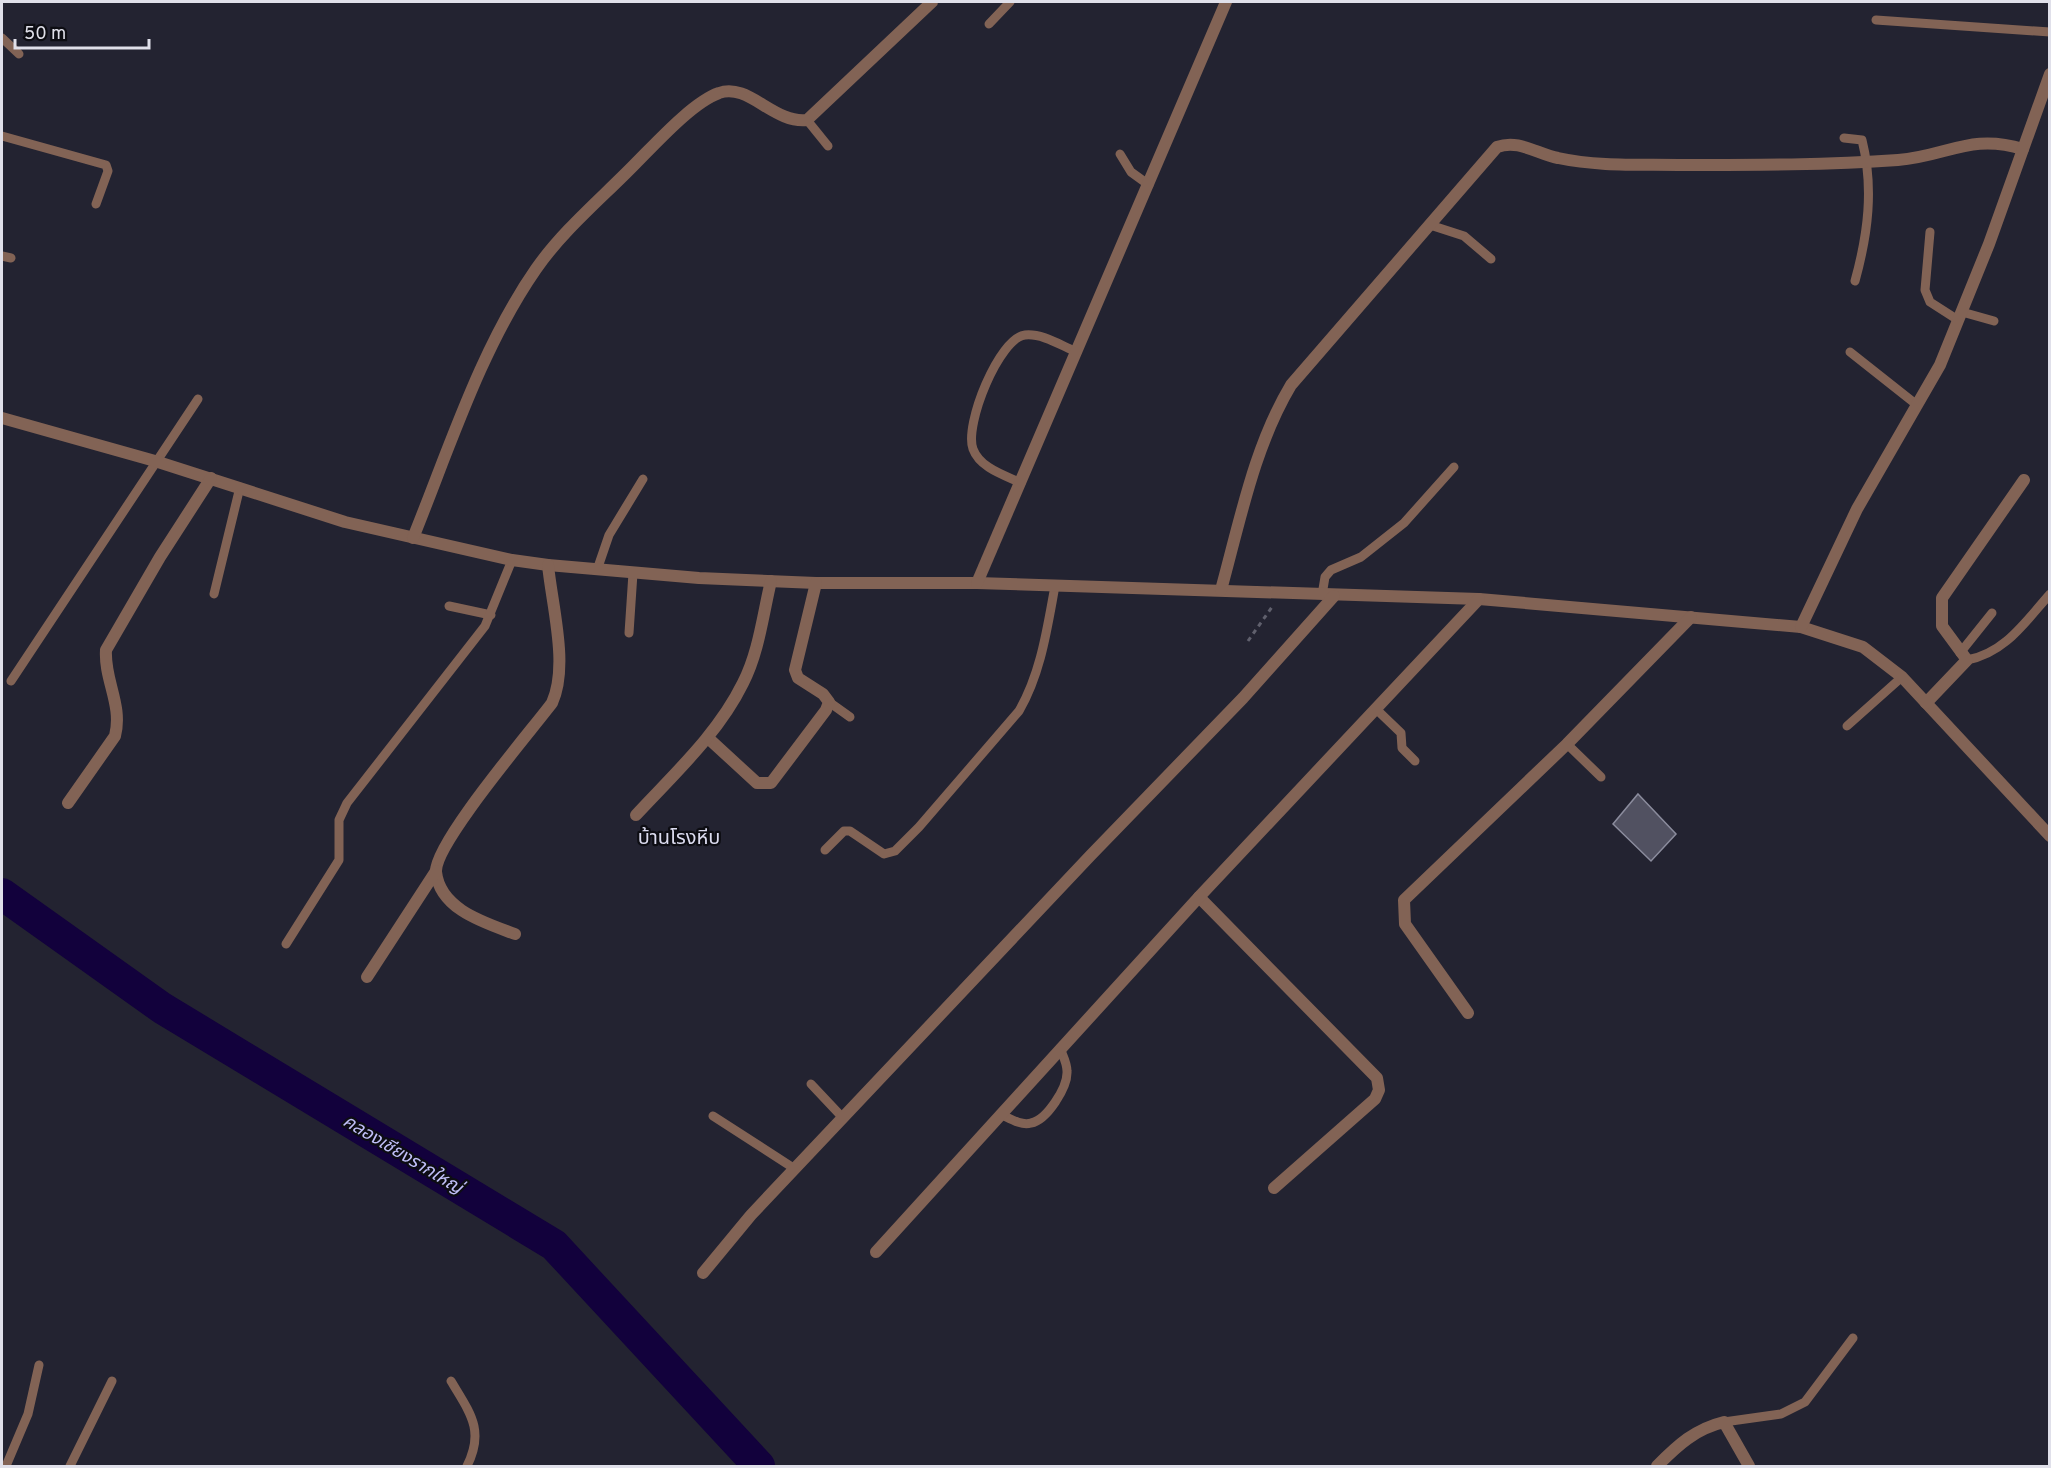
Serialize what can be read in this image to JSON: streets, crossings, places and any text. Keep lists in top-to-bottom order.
{
  "districts": ["บ้านโรงหีบ"],
  "water": ["คลองเชียงรากใหญ่"],
  "scale_bar": "50 m"
}
